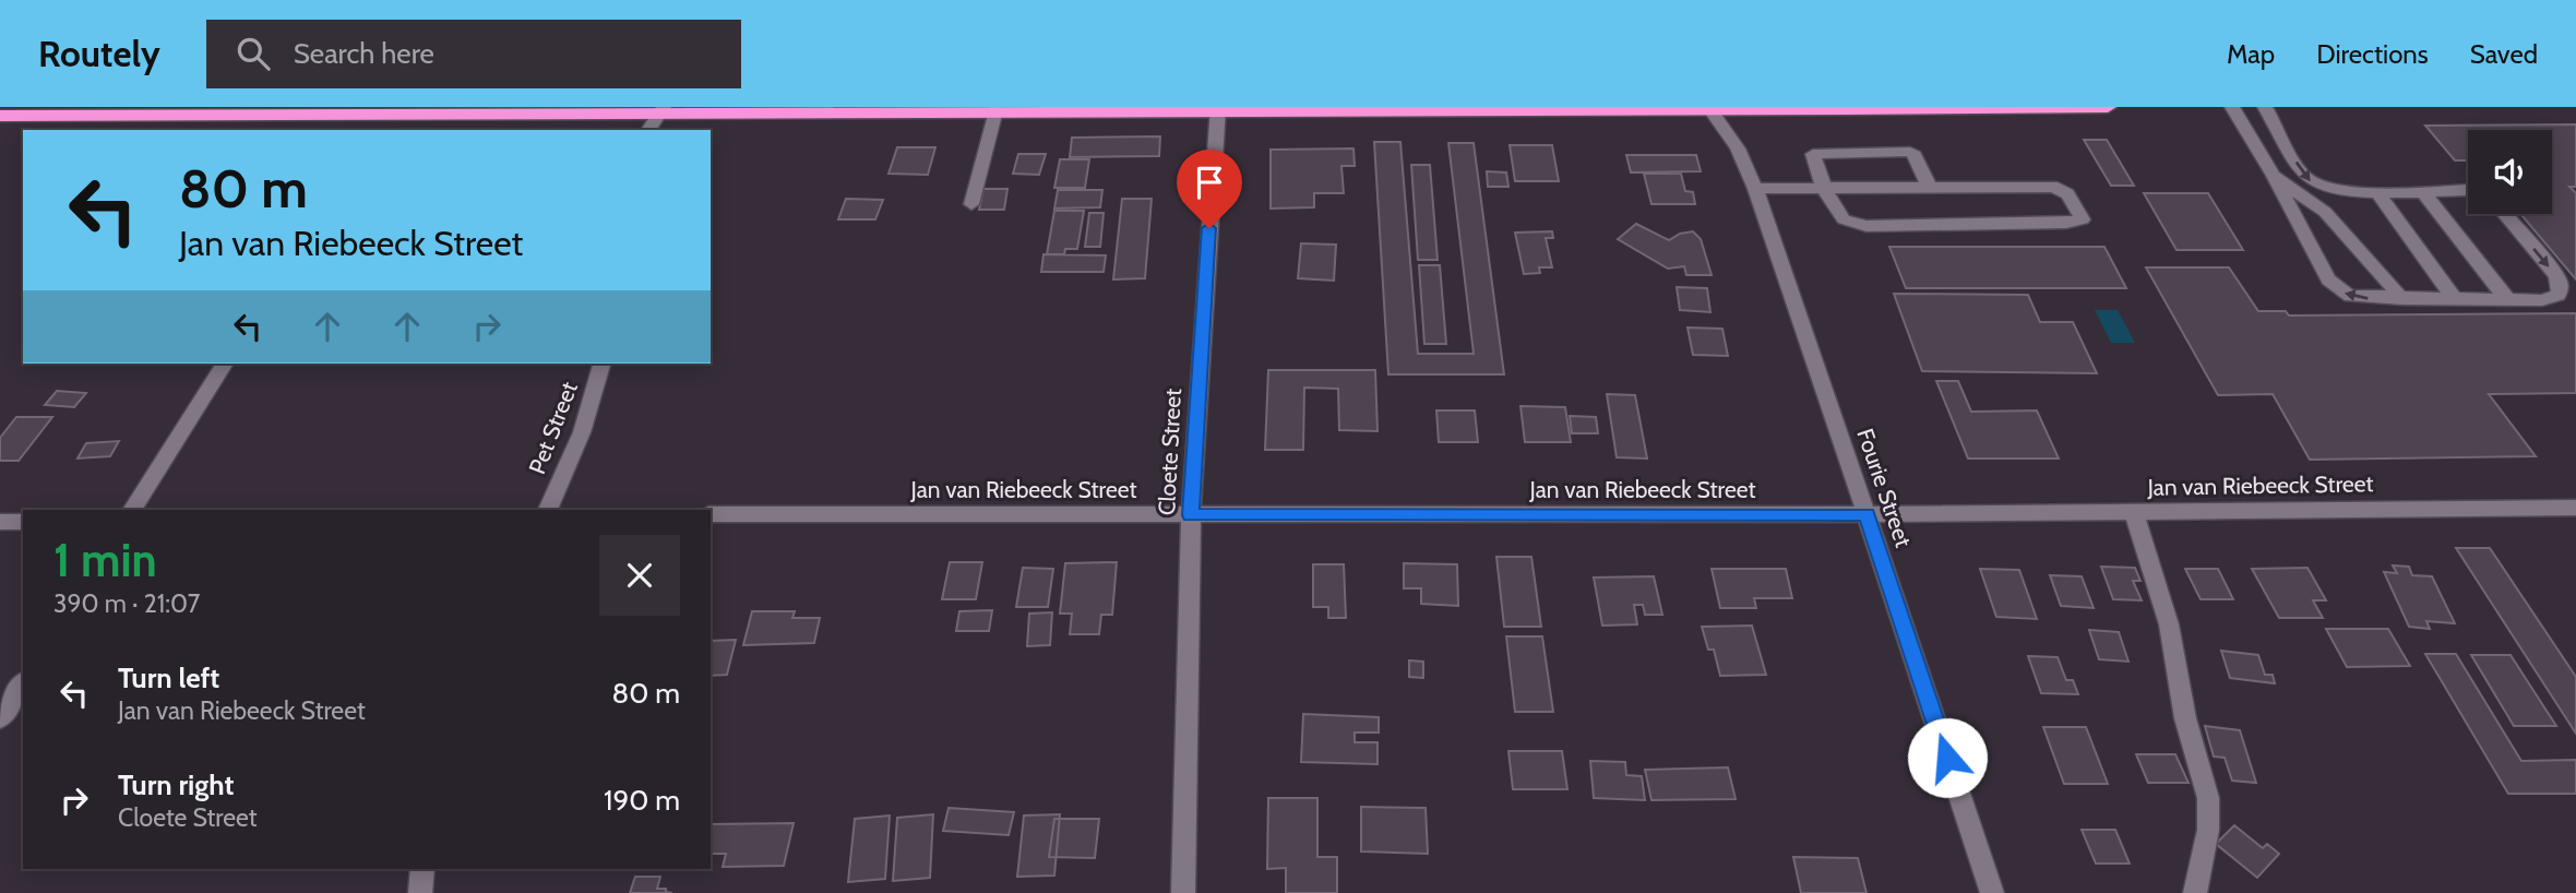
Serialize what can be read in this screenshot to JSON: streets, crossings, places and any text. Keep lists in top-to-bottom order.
{
  "streets": {
    "street": [
      "Pet Street",
      "Cloete Street",
      "Jan van Riebeeck Street",
      "Fourie Street"
    ]
  },
  "crossings": [
    ["Cloete Street", "Jan van Riebeeck Street"],
    ["Jan van Riebeeck Street", "Fourie Street"]
  ],
  "page": {
    "header": "Routely",
    "search": "Search here",
    "nav": ["Map", "Directions", "Saved"],
    "turn": ["80 m", "Jan van Riebeeck Street"],
    "heading": ["1 min", "390 m · 21:07"],
    "list": [
      {
        "name": "Turn left",
        "note": "Jan van Riebeeck Street",
        "value": "80 m"
      },
      {
        "name": "Turn right",
        "note": "Cloete Street",
        "value": "190 m"
      }
    ]
  }
}
